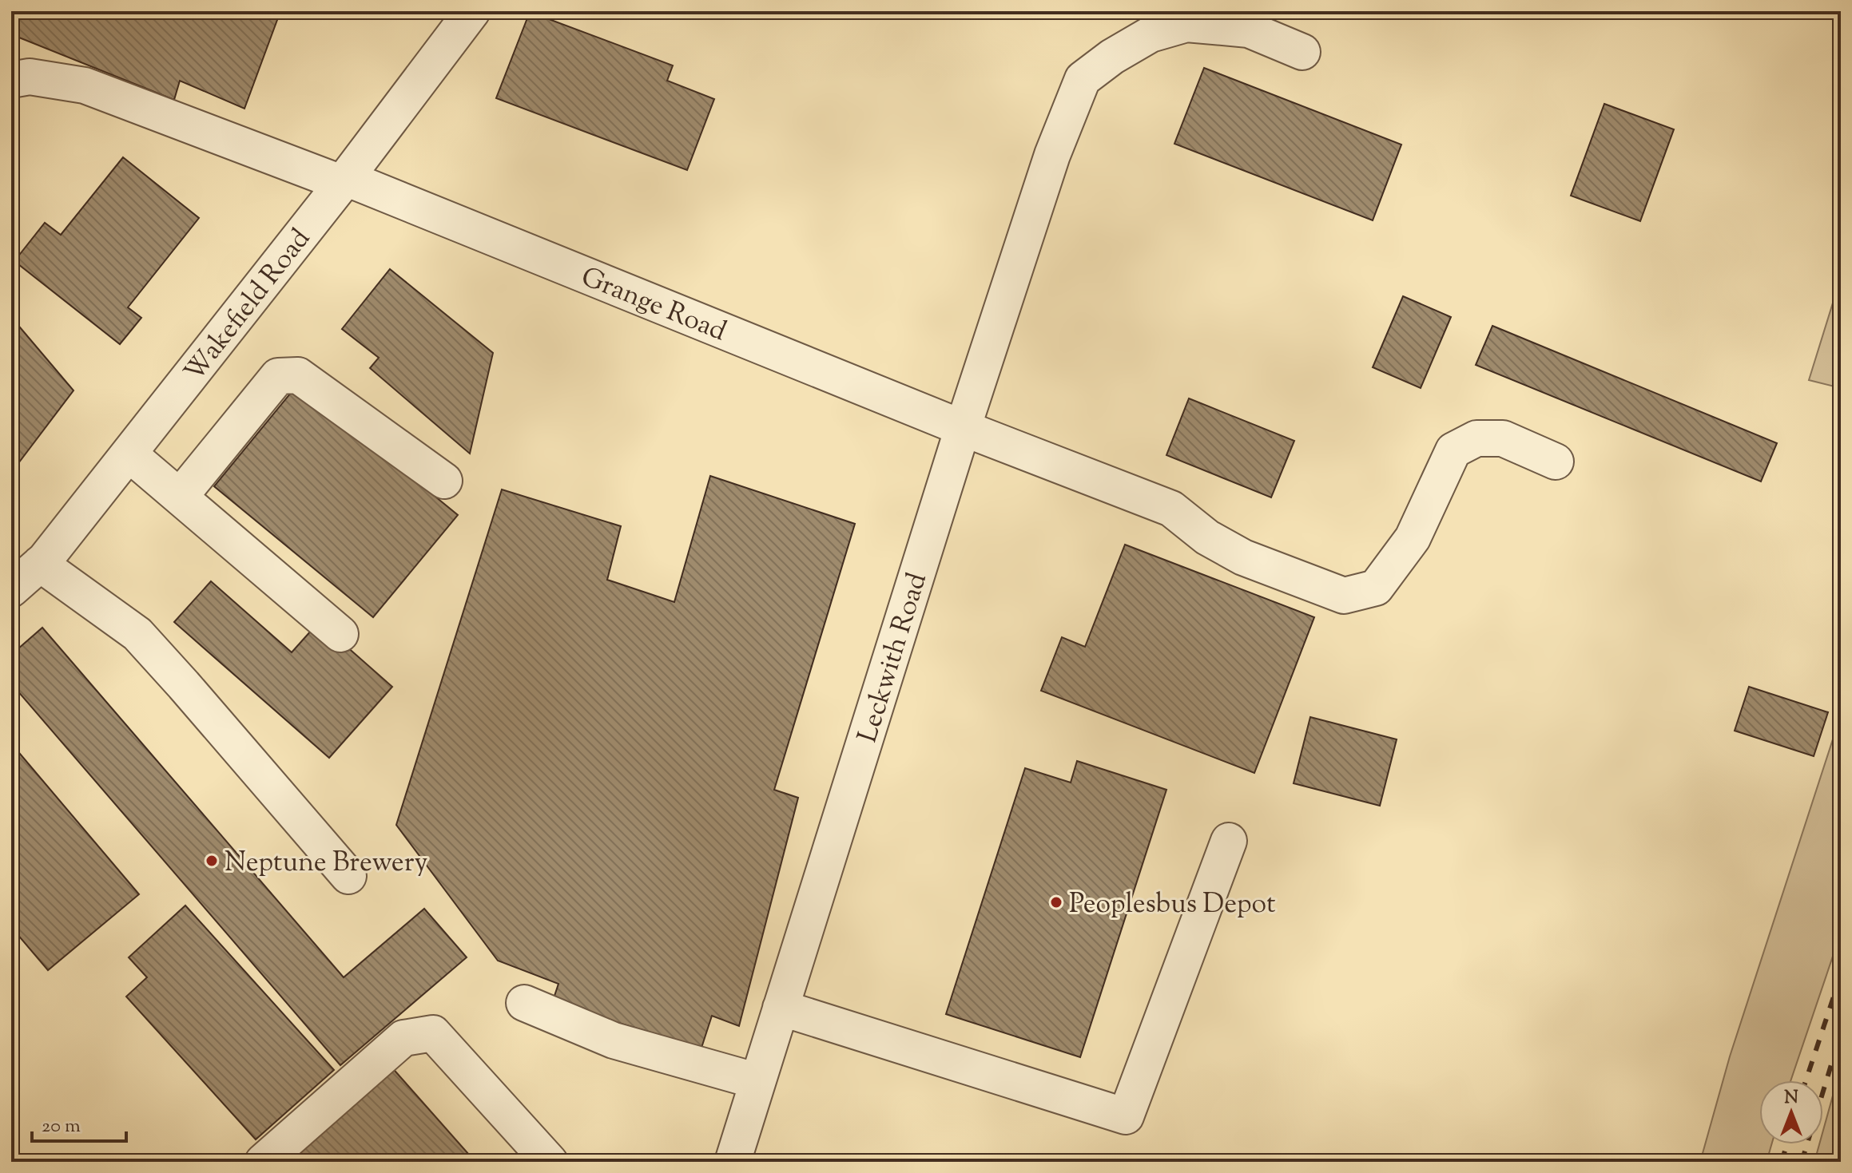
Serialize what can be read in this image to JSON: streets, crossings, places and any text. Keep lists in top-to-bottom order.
{
  "streets": {
    "street": ["Grange Road", "Wakefield Road", "Leckwith Road"]
  },
  "crossings": [
    ["Grange Road", "Wakefield Road"],
    ["Grange Road", "Leckwith Road"]
  ],
  "places": ["Neptune Brewery", "Peoplesbus Depot"],
  "scale_bar": "20 m",
  "north": "top"
}
